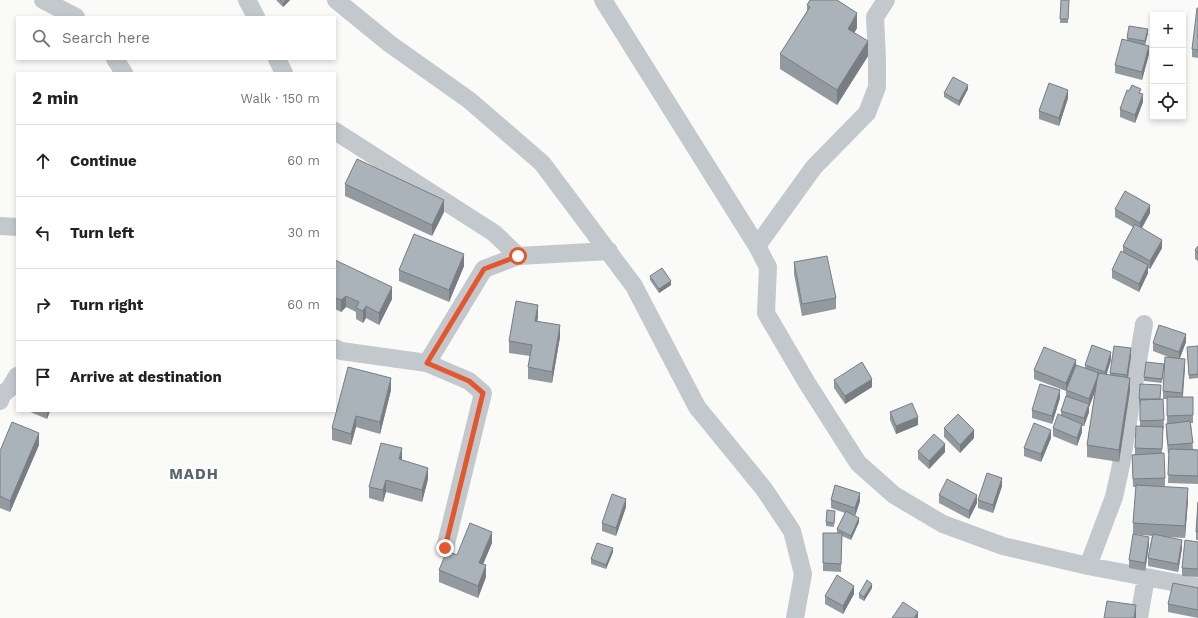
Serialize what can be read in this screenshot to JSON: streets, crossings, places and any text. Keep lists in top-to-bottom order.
{
  "districts": ["MADH"],
  "page": {
    "map_buttons": ["+", "−"],
    "search": "Search here",
    "heading": ["2 min", "Walk · 150 m"],
    "list": [
      ["Continue", "60 m"],
      ["Turn left", "30 m"],
      ["Turn right", "60 m"],
      "Arrive at destination"
    ]
  }
}
